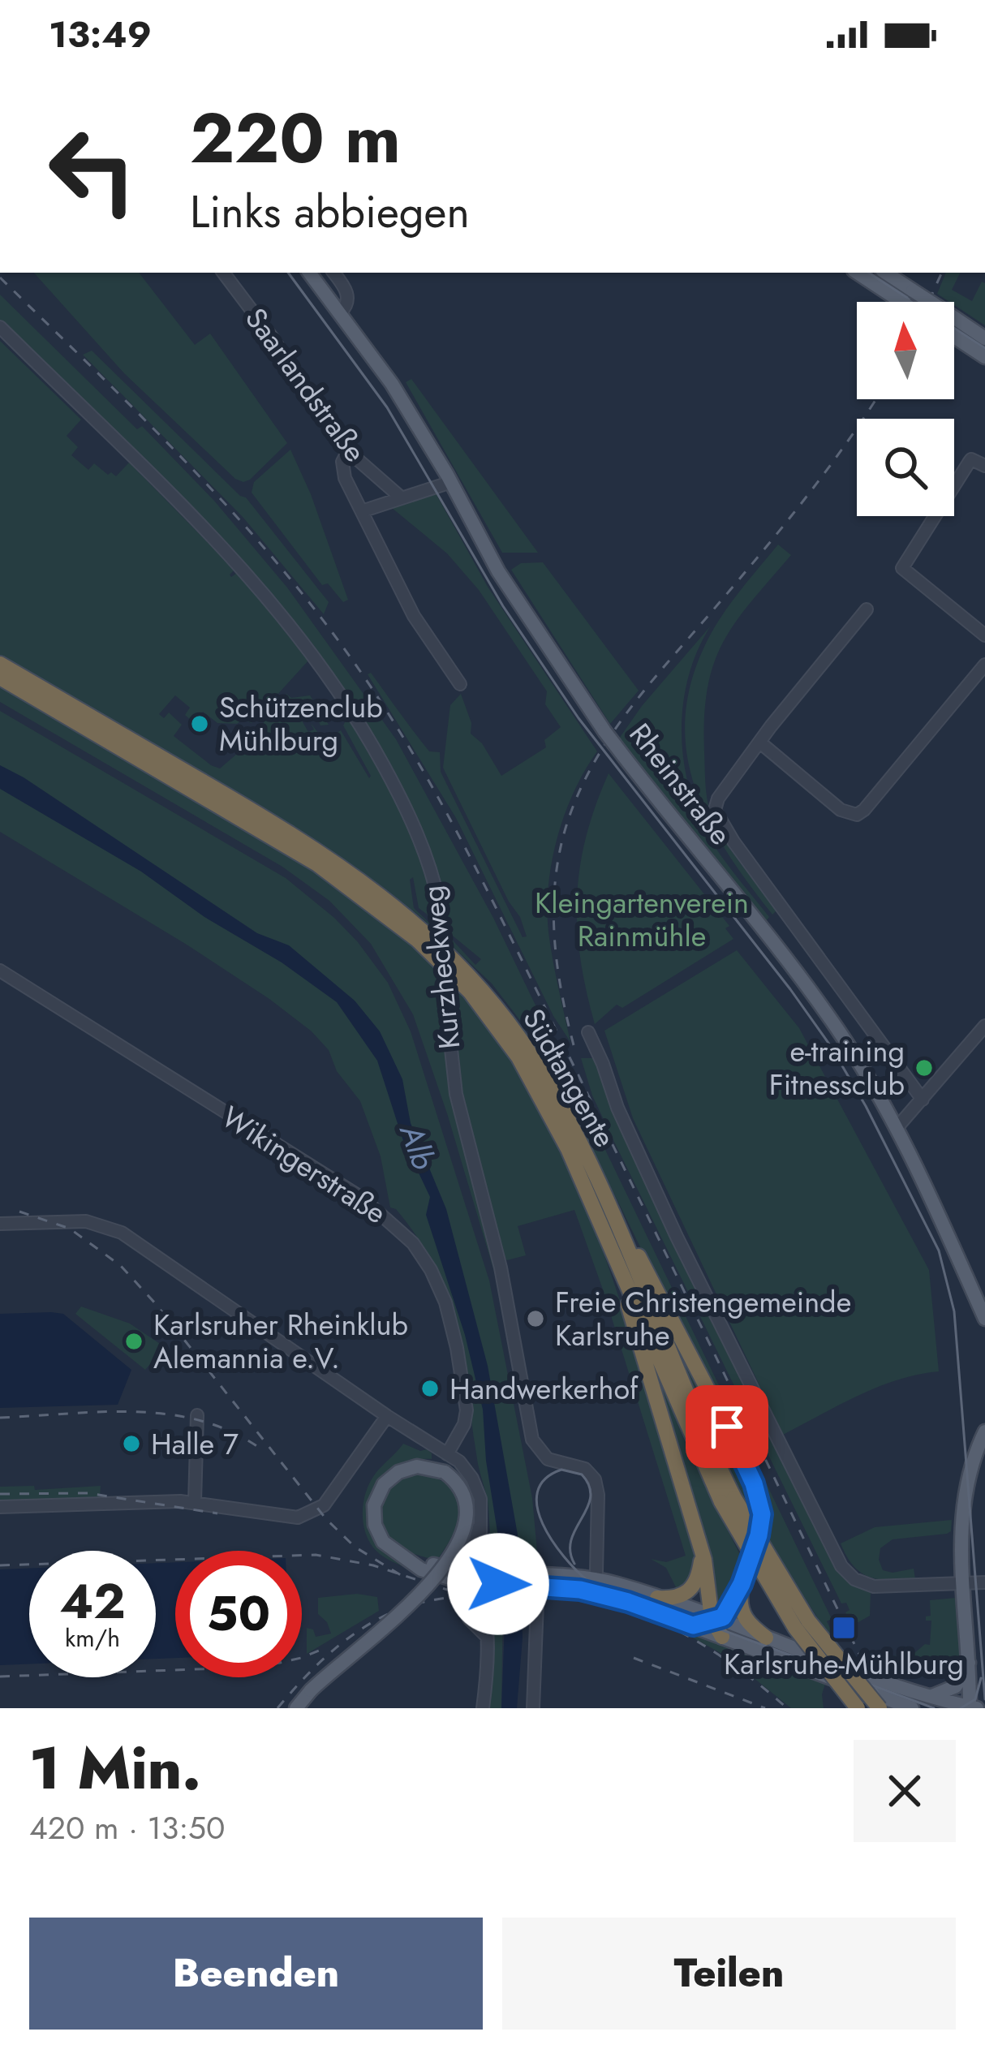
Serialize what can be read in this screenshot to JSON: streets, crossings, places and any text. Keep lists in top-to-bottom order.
{
  "streets": {
    "highway": ["Südtangente"],
    "main road": ["Rheinstraße"],
    "street": ["Saarlandstraße", "Kurzheckweg", "Wikingerstraße"]
  },
  "water": ["Alb"],
  "parks": ["Kleingartenverein Rainmühle"],
  "places": {
    "other": [
      "Schützenclub Mühlburg",
      "e-training Fitnessclub",
      "Freie Christengemeinde Karlsruhe",
      "Karlsruher Rheinklub Alemannia e.V.",
      "Handwerkerhof",
      "Halle 7"
    ],
    "transit": ["Karlsruhe-Mühlburg"]
  },
  "north": "top",
  "page": {
    "status": "13:49",
    "turn": ["220 m", "Links abbiegen"],
    "speed": "42 km/h",
    "limit": "50",
    "heading": ["1 Min.", "420 m · 13:50"],
    "buttons": ["Beenden", "Teilen"]
  }
}
